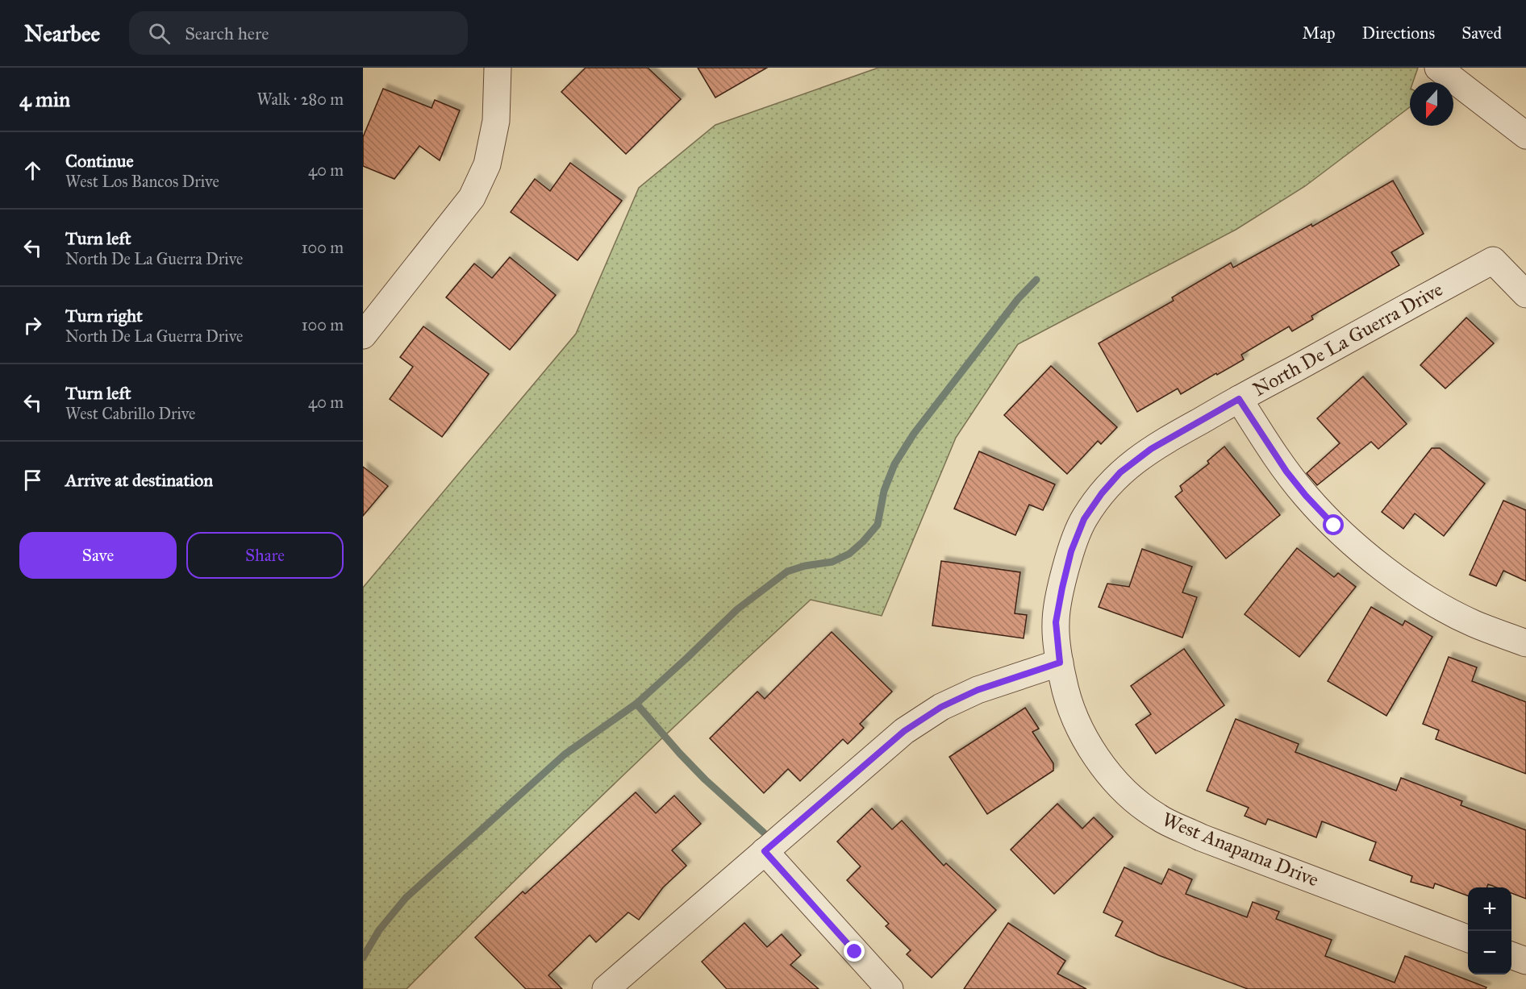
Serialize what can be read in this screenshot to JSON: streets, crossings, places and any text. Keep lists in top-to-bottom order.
{
  "streets": {
    "street": ["North De La Guerra Drive", "West Anapama Drive"]
  },
  "crossings": [
    ["North De La Guerra Drive", "West Anapama Drive"]
  ],
  "north": "bottom",
  "page": {
    "header": "Nearbee",
    "search": "Search here",
    "nav": ["Map", "Directions", "Saved"],
    "heading": ["4 min", "Walk · 280 m"],
    "list": [
      ["Continue", "West Los Bancos Drive", "40 m"],
      ["Turn left", "North De La Guerra Drive", "100 m"],
      ["Turn right", "North De La Guerra Drive", "100 m"],
      ["Turn left", "West Cabrillo Drive", "40 m"],
      "Arrive at destination"
    ],
    "buttons": ["Save", "Share"],
    "map_buttons": ["+", "−"]
  }
}
